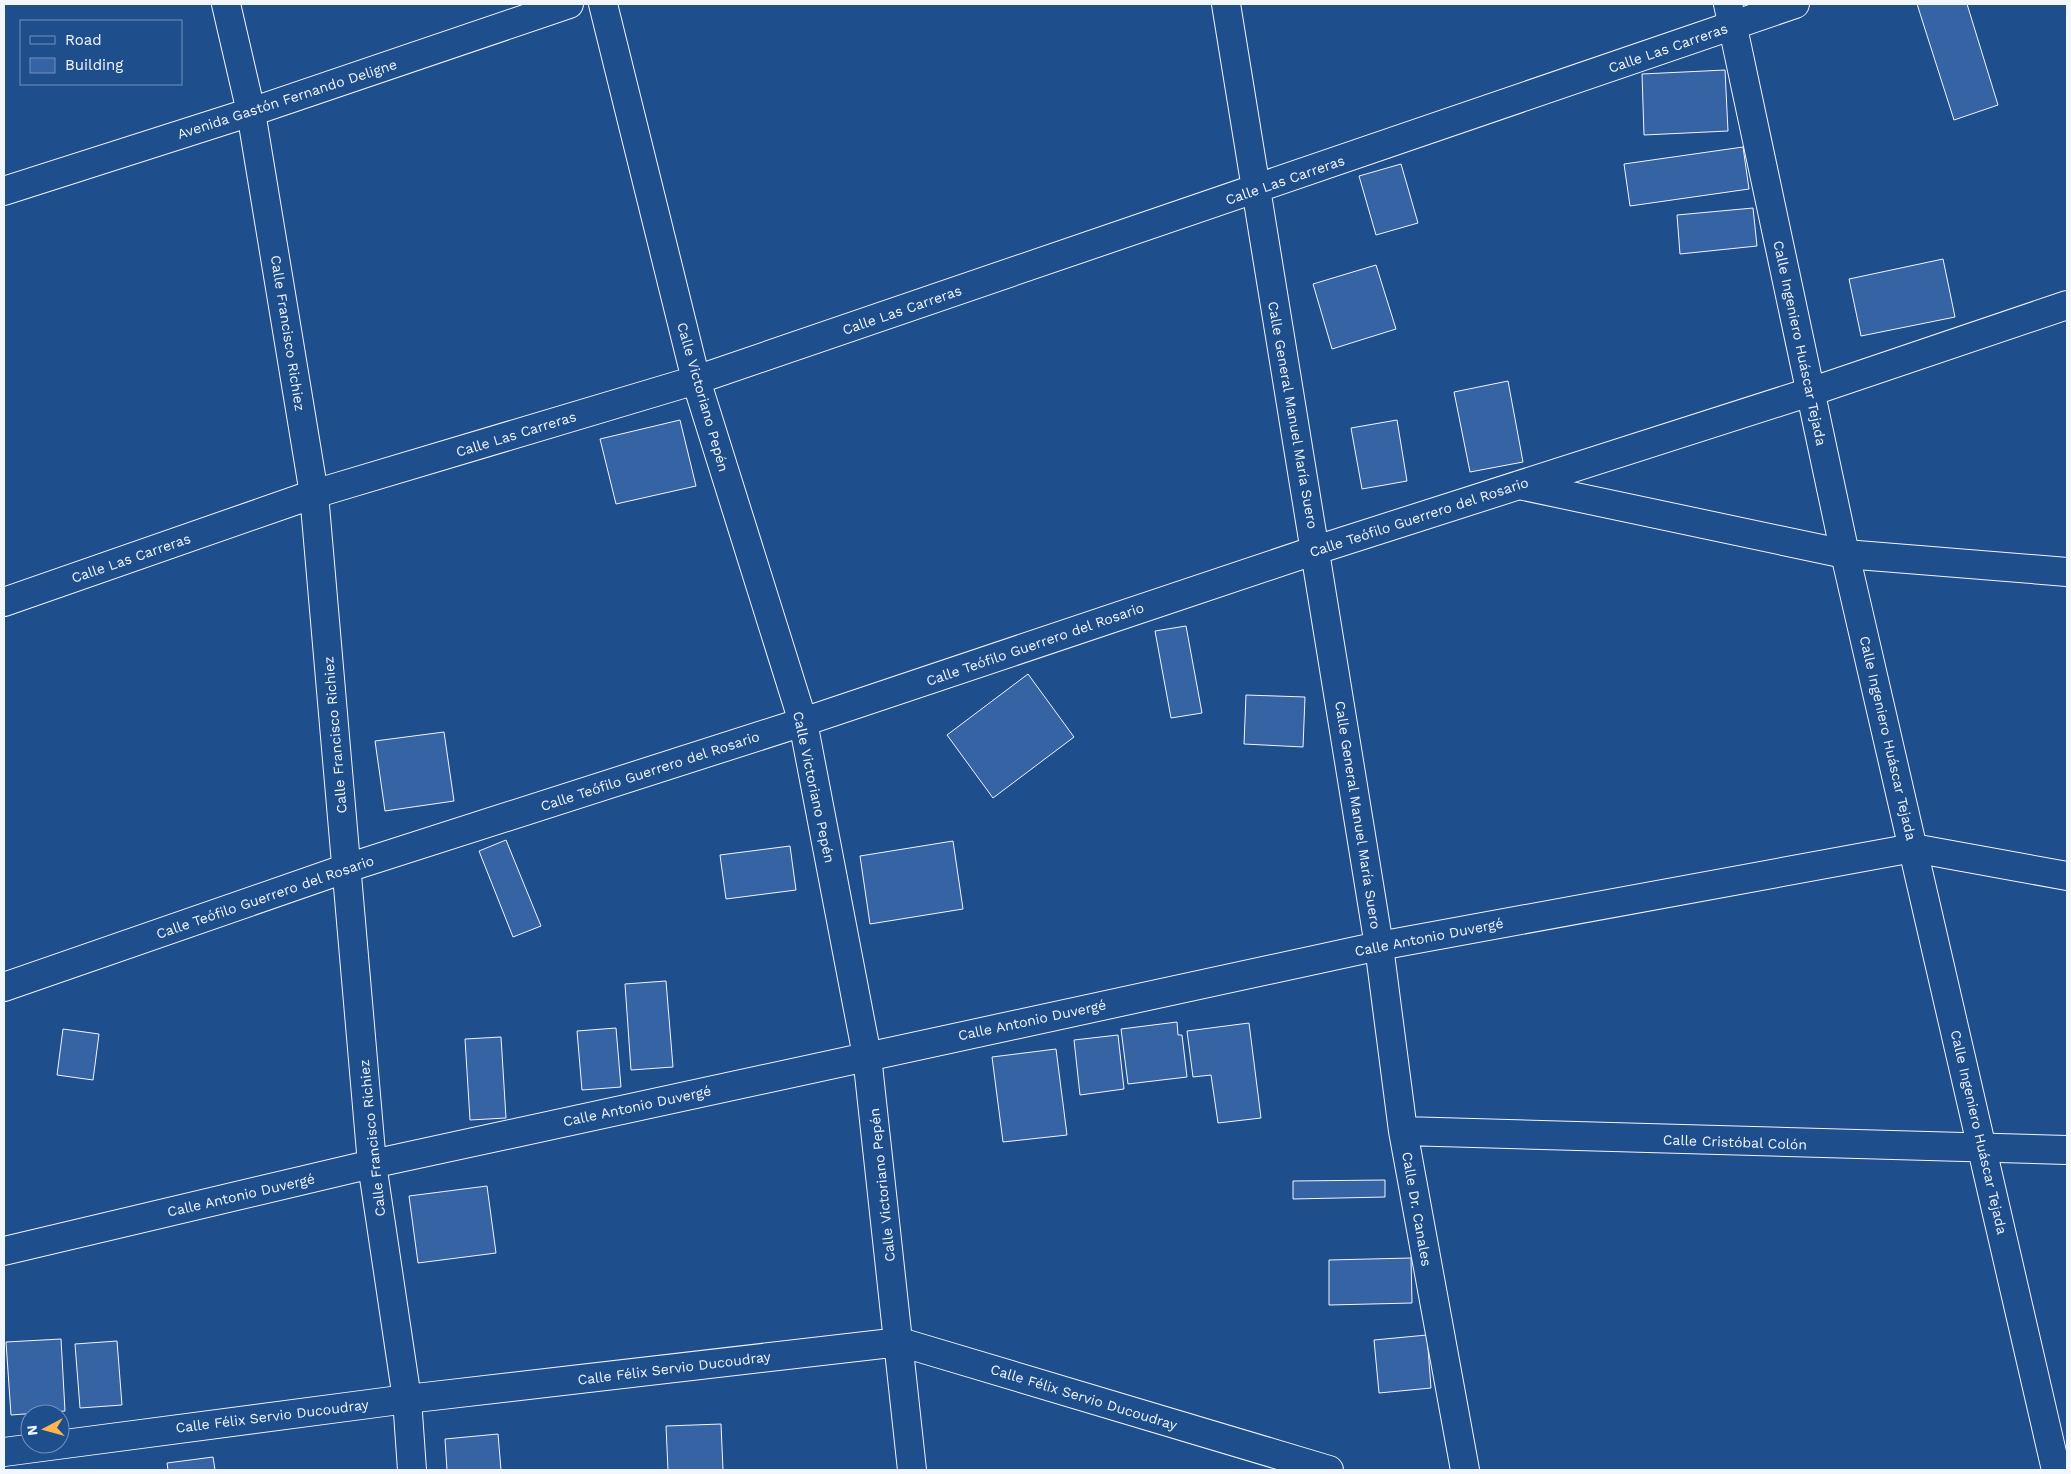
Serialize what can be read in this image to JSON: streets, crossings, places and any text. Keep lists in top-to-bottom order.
{
  "streets": {
    "street": [
      "Calle Las Carreras",
      "Avenida Gastón Fernando Deligne",
      "Calle Francisco Richiez",
      "Calle Ingeniero Huáscar Tejada",
      "Calle Victoriano Pepén",
      "Calle General Manuel María Suero",
      "Calle Teófilo Guerrero del Rosario",
      "Calle Antonio Duvergé",
      "Calle Cristóbal Colón",
      "Calle Dr. Canales",
      "Calle Félix Servio Ducoudray"
    ]
  },
  "crossings": [
    ["Calle Las Carreras", "Calle Francisco Richiez"],
    ["Calle Las Carreras", "Calle Ingeniero Huáscar Tejada"],
    ["Calle Las Carreras", "Calle Victoriano Pepén"],
    ["Calle Las Carreras", "Calle General Manuel María Suero"],
    ["Avenida Gastón Fernando Deligne", "Calle Francisco Richiez"],
    ["Calle Francisco Richiez", "Calle Teófilo Guerrero del Rosario"],
    ["Calle Francisco Richiez", "Calle Antonio Duvergé"],
    ["Calle Francisco Richiez", "Calle Félix Servio Ducoudray"],
    ["Calle Ingeniero Huáscar Tejada", "Calle Teófilo Guerrero del Rosario"],
    ["Calle Ingeniero Huáscar Tejada", "Calle Antonio Duvergé"],
    ["Calle Ingeniero Huáscar Tejada", "Calle Cristóbal Colón"],
    ["Calle Victoriano Pepén", "Calle Teófilo Guerrero del Rosario"],
    ["Calle Victoriano Pepén", "Calle Antonio Duvergé"],
    ["Calle Victoriano Pepén", "Calle Félix Servio Ducoudray"],
    ["Calle General Manuel María Suero", "Calle Teófilo Guerrero del Rosario"],
    ["Calle General Manuel María Suero", "Calle Antonio Duvergé"],
    ["Calle General Manuel María Suero", "Calle Dr. Canales"],
    ["Calle Antonio Duvergé", "Calle Dr. Canales"],
    ["Calle Cristóbal Colón", "Calle Dr. Canales"]
  ],
  "legend": ["Road", "Building"],
  "north": "left"
}
